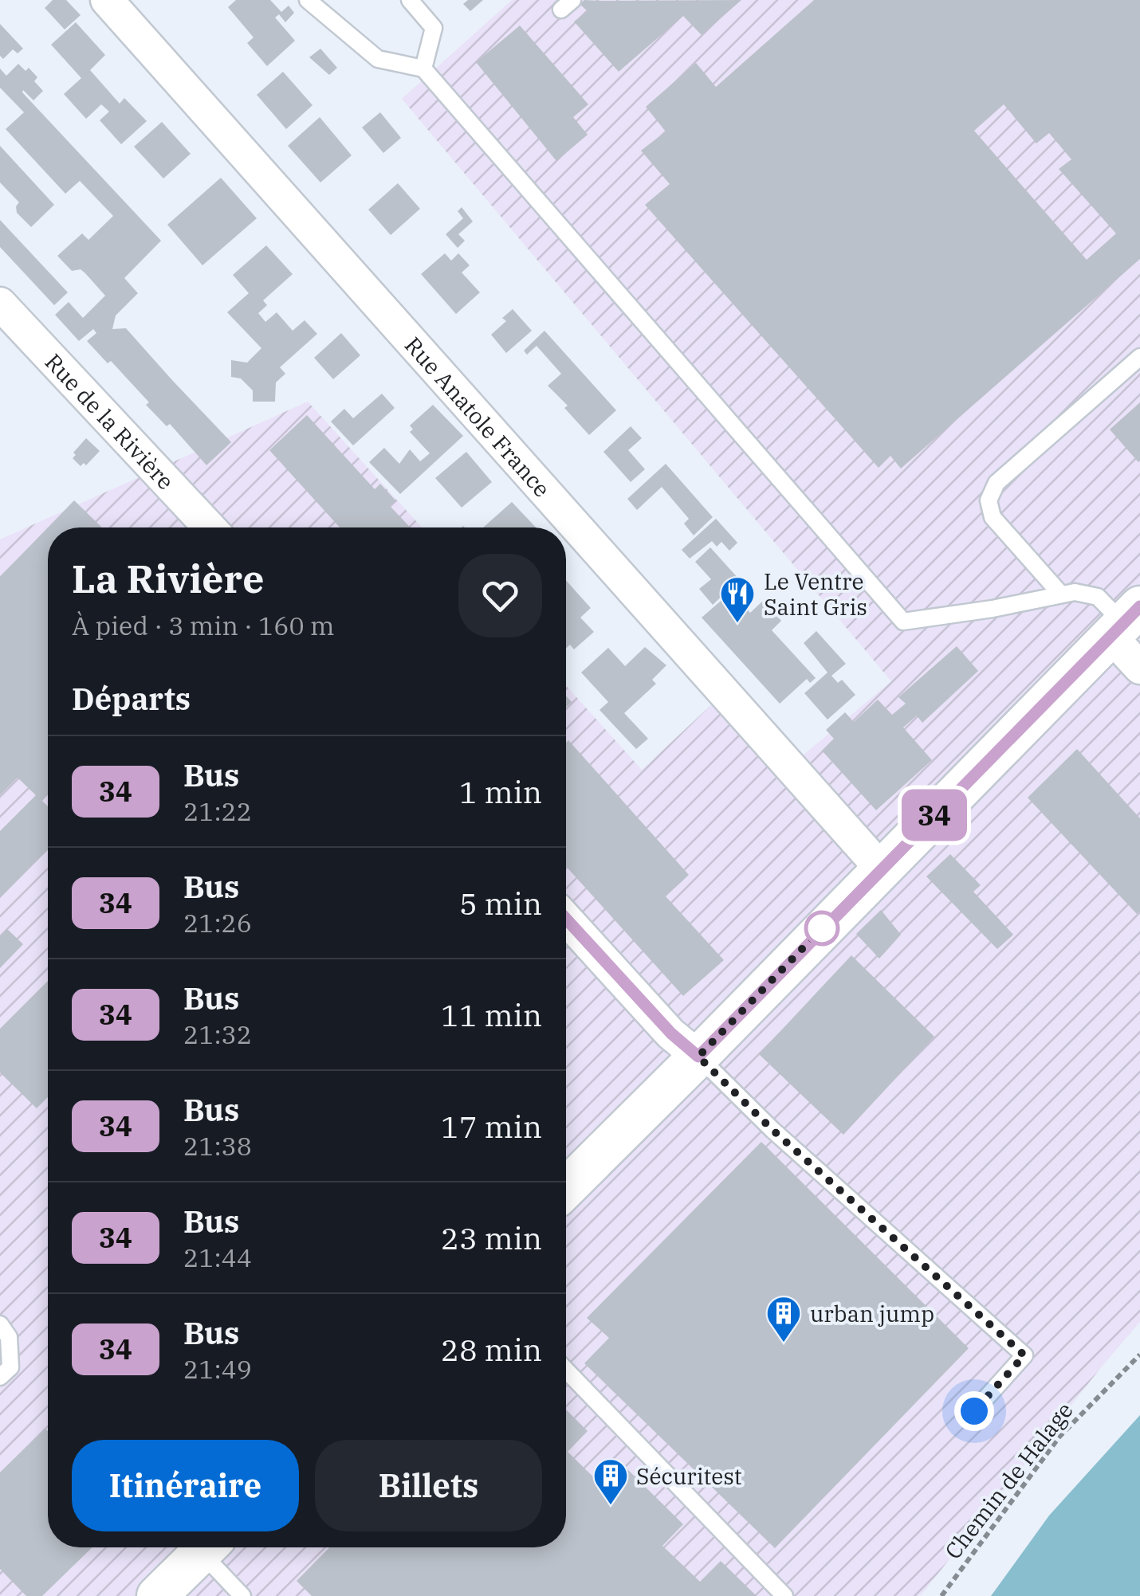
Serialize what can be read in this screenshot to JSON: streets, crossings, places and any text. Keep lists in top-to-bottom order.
{
  "streets": {
    "street": ["Rue Anatole France", "Rue de la Rivière"],
    "path": ["Chemin de Halage"]
  },
  "places": {
    "restaurant": ["Le Ventre Saint Gris"],
    "building": ["urban jump", "Sécuritest"]
  },
  "lines": ["bus line 34"],
  "page": {
    "on_map": "34",
    "heading": [
      ["La Rivière", "À pied · 3 min · 160 m"],
      "Départs"
    ],
    "list": [
      {
        "mark": "34",
        "name": "Bus",
        "note": "21:22",
        "value": "1 min"
      },
      {
        "mark": "34",
        "name": "Bus",
        "note": "21:26",
        "value": "5 min"
      },
      {
        "mark": "34",
        "name": "Bus",
        "note": "21:32",
        "value": "11 min"
      },
      {
        "mark": "34",
        "name": "Bus",
        "note": "21:38",
        "value": "17 min"
      },
      {
        "mark": "34",
        "name": "Bus",
        "note": "21:44",
        "value": "23 min"
      },
      {
        "mark": "34",
        "name": "Bus",
        "note": "21:49",
        "value": "28 min"
      }
    ],
    "buttons": ["Itinéraire", "Billets"]
  }
}
